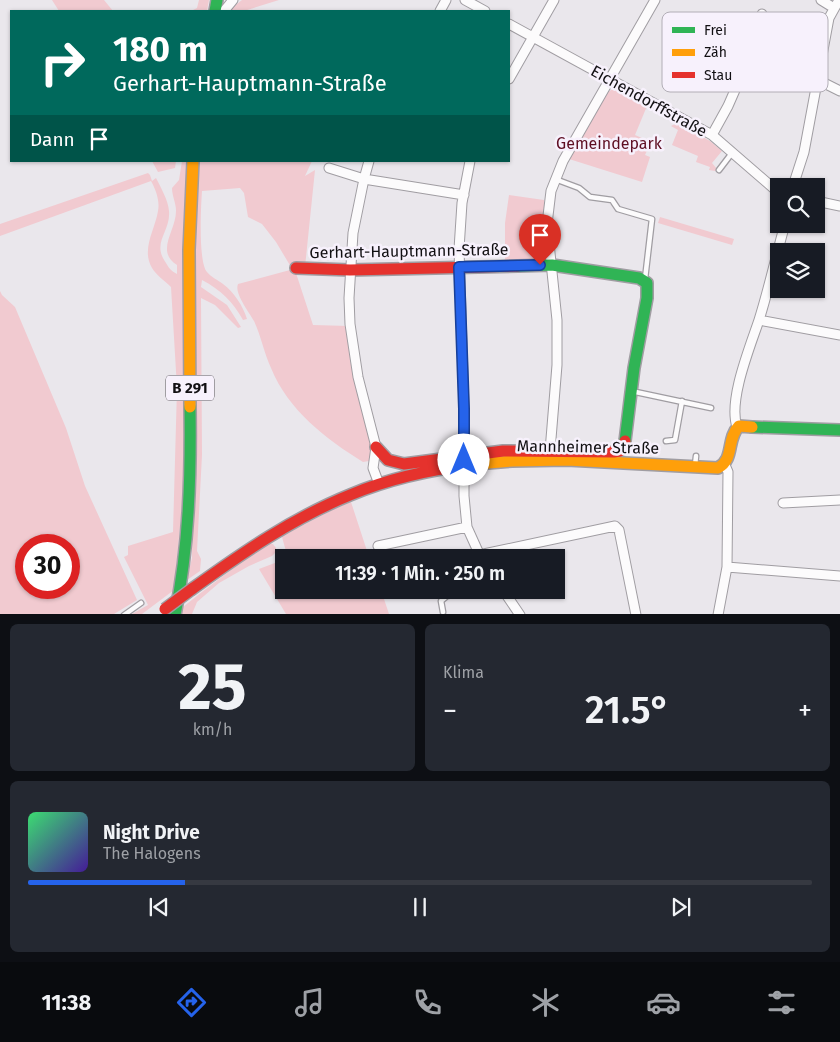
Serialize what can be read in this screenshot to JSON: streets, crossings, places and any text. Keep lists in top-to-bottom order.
{
  "streets": {
    "street": [
      "Eichendorffstraße",
      "Gerhart-Hauptmann-Straße",
      "B 291",
      "Mannheimer Straße"
    ]
  },
  "crossings": [
    ["B 291", "Mannheimer Straße"]
  ],
  "parks": ["Gemeindepark"],
  "legend": ["Frei", "Zäh", "Stau"],
  "page": {
    "turn": ["180 m", "Gerhart-Hauptmann-Straße"],
    "then": "Dann",
    "limit": "30",
    "trip": "11:39 · 1 Min. · 250 m",
    "tile": [
      ["25", "km/h"],
      "Klima"
    ],
    "heat": ["−", "21.5°", "+"],
    "song": ["Night Drive", "The Halogens"],
    "tabs": "11:38"
  }
}
